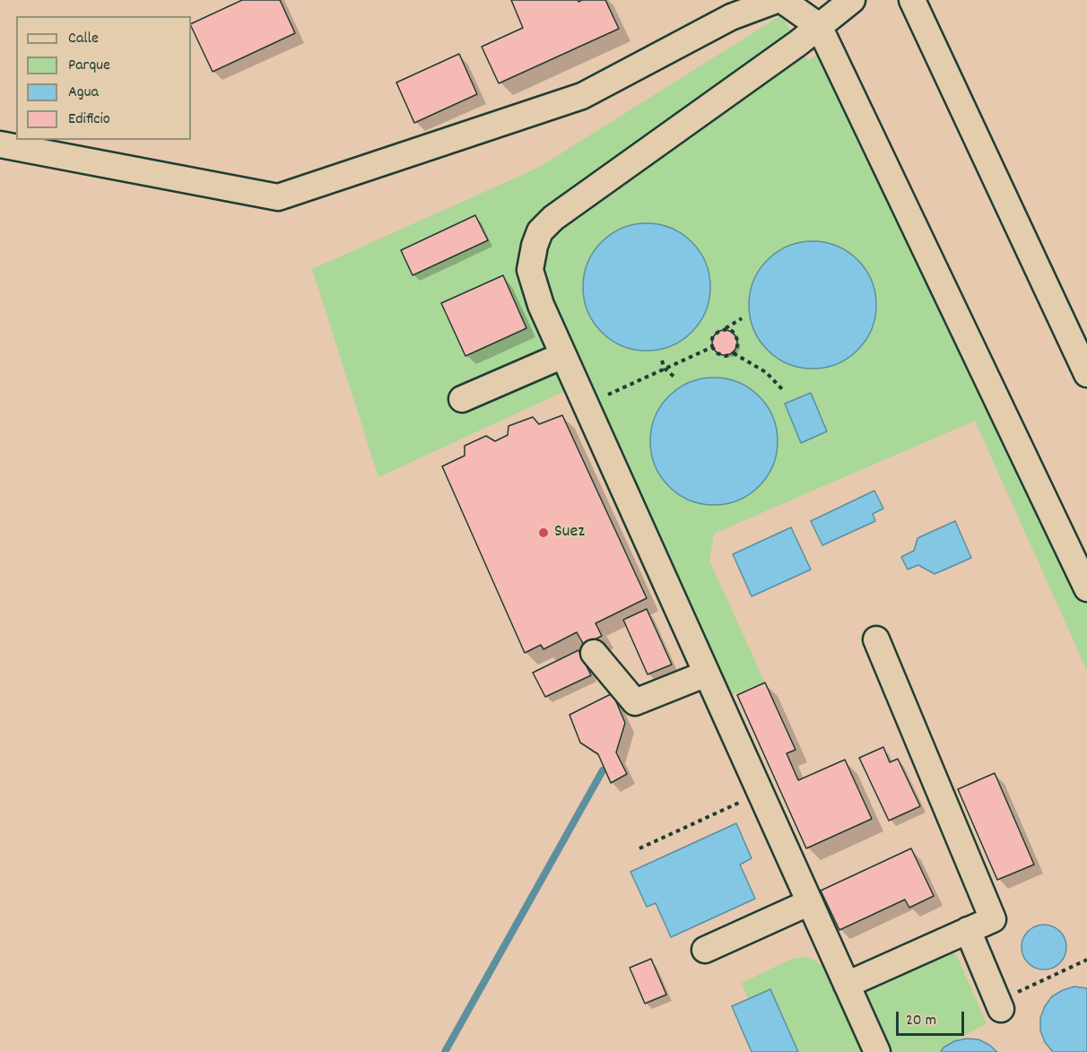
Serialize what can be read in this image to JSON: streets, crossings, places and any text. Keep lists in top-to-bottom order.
{
  "places": ["Suez"],
  "legend": [
    "Calle",
    "Parque",
    "Agua",
    "Edificio"
  ],
  "scale_bar": "20 m"
}
